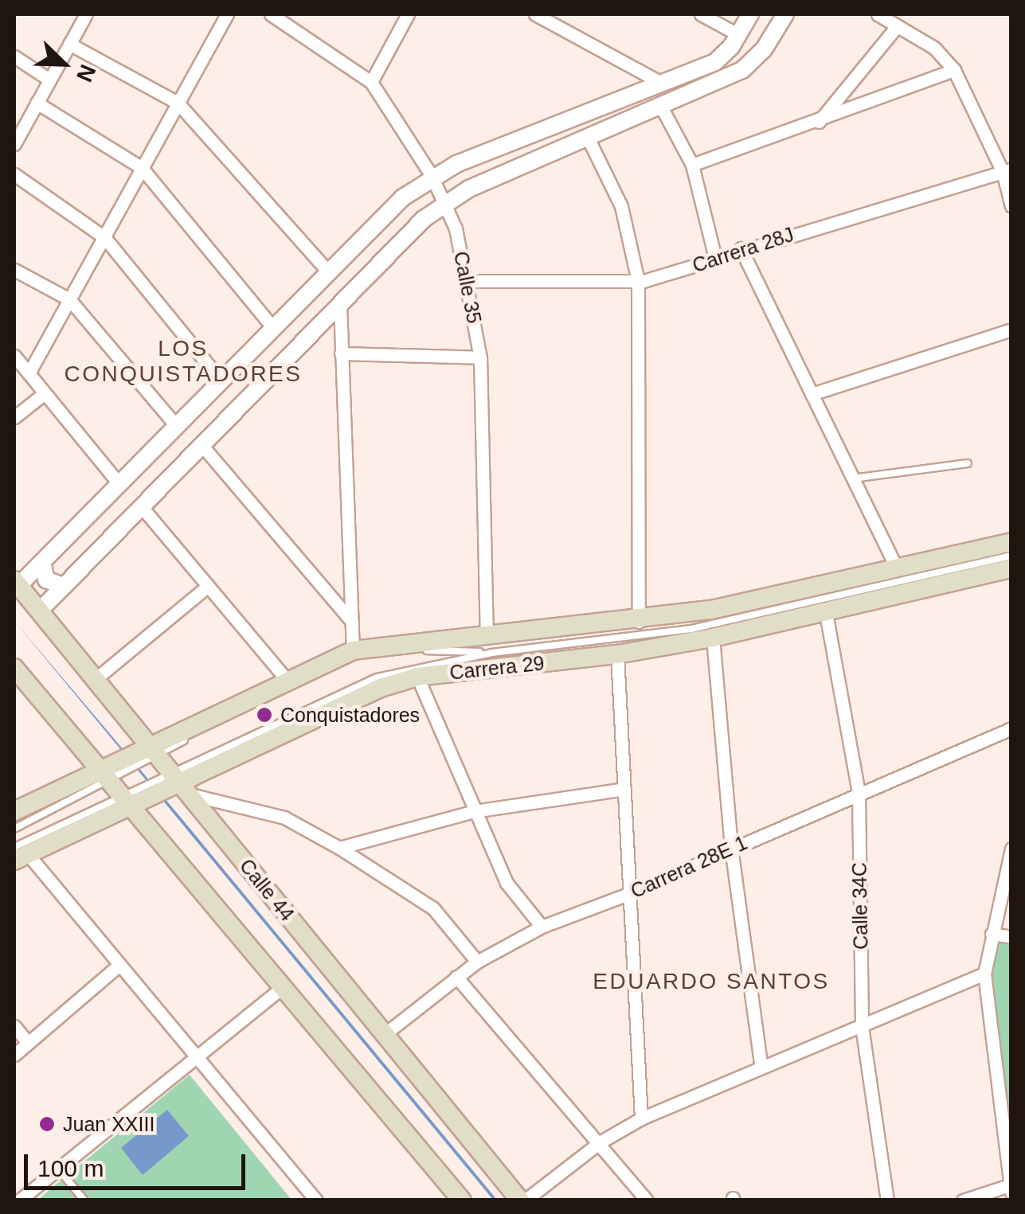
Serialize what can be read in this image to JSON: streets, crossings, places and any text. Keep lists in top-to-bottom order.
{
  "streets": {
    "main road": ["Carrera 29", "Calle 44"],
    "street": [
      "Carrera 28J",
      "Calle 35",
      "Carrera 28E 1",
      "Calle 34C"
    ]
  },
  "crossings": [
    ["Carrera 28J", "Calle 35"],
    ["Calle 35", "Carrera 29"],
    ["Carrera 29", "Calle 44"],
    ["Carrera 29", "Calle 34C"],
    ["Carrera 28E 1", "Calle 44"],
    ["Carrera 28E 1", "Calle 34C"]
  ],
  "districts": ["LOS CONQUISTADORES", "EDUARDO SANTOS"],
  "places": ["Conquistadores", "Juan XXIII"],
  "scale_bar": "100 m",
  "north": "bottom right"
}
